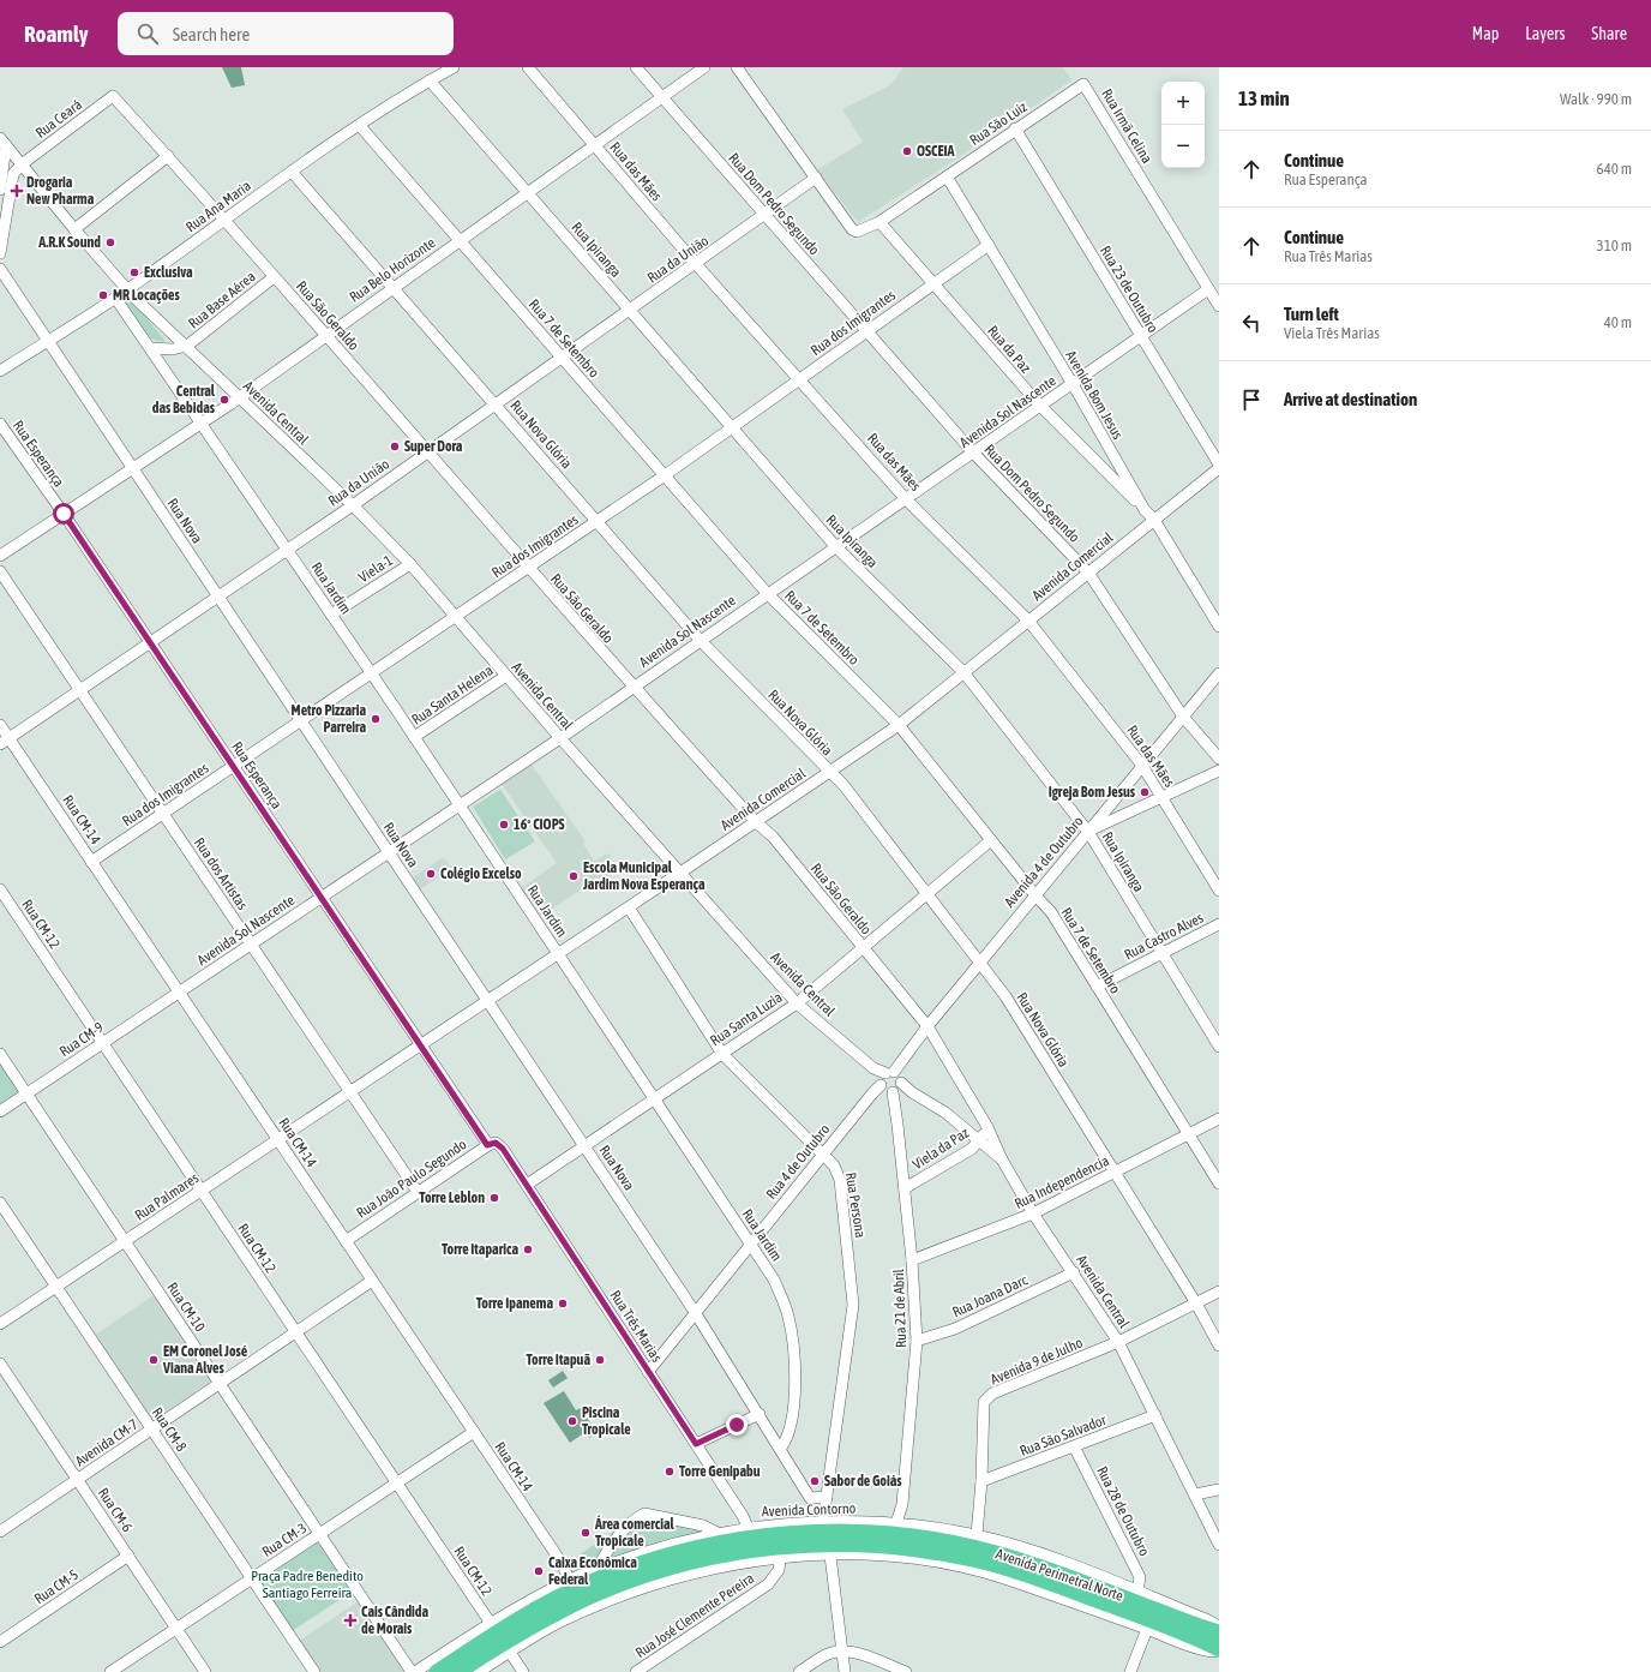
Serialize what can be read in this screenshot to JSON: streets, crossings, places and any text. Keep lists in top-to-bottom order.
{
  "streets": {
    "highway": ["Avenida Perimetral Norte"],
    "street": [
      "Rua Ceará",
      "Rua São Luiz",
      "Rua Irmã Celina",
      "Rua das Mães",
      "Rua Dom Pedro Segundo",
      "Rua Ana Maria",
      "Rua Ipiranga",
      "Rua da União",
      "Rua Belo Horizonte",
      "Rua 23 de Outubro",
      "Rua Base Aérea",
      "Rua São Geraldo",
      "Rua dos Imigrantes",
      "Rua 7 de Setembro",
      "Rua da Paz",
      "Avenida Bom Jesus",
      "Avenida Sol Nascente",
      "Avenida Central",
      "Rua Nova Glória",
      "Rua Esperança",
      "Rua Nova",
      "Avenida Comercial",
      "Viela-1",
      "Rua Jardim",
      "Rua Santa Helena",
      "Rua CM-14",
      "Avenida 4 de Outubro",
      "Rua dos Artistas",
      "Rua CM-12",
      "Rua Castro Alves",
      "Rua Santa Luzia",
      "Rua CM-9",
      "Viela da Paz",
      "Rua 4 de Outubro",
      "Rua João Paulo Segundo",
      "Rua Independencia",
      "Rua Palmares",
      "Rua Persona",
      "Rua Joana Darc",
      "Rua CM-10",
      "Rua 21 de Abril",
      "Rua Três Marias",
      "Avenida 9 de Julho",
      "Rua CM-8",
      "Rua São Salvador",
      "Avenida CM-7",
      "Rua CM-6",
      "Avenida Contorno",
      "Rua 28 de Outubro",
      "Rua CM-3",
      "Rua CM-5",
      "Rua José Clemente Pereira"
    ]
  },
  "crossings": [
    ["Rua Ceará", "Rua São Geraldo"],
    ["Rua Ceará", "Avenida Central"],
    ["Rua São Luiz", "Rua Irmã Celina"],
    ["Rua São Luiz", "Rua da União"],
    ["Rua São Luiz", "Rua 23 de Outubro"],
    ["Rua São Luiz", "Rua da Paz"],
    ["Rua São Luiz", "Avenida Bom Jesus"],
    ["Rua Irmã Celina", "Avenida Sol Nascente"],
    ["Rua das Mães", "Rua da União"],
    ["Rua das Mães", "Rua Belo Horizonte"],
    ["Rua das Mães", "Rua dos Imigrantes"],
    ["Rua das Mães", "Avenida Sol Nascente"],
    ["Rua das Mães", "Avenida Comercial"],
    ["Rua das Mães", "Avenida 4 de Outubro"],
    ["Rua Dom Pedro Segundo", "Rua da União"],
    ["Rua Dom Pedro Segundo", "Rua Belo Horizonte"],
    ["Rua Dom Pedro Segundo", "Rua dos Imigrantes"],
    ["Rua Dom Pedro Segundo", "Avenida Sol Nascente"],
    ["Rua Dom Pedro Segundo", "Avenida Comercial"],
    ["Rua Dom Pedro Segundo", "Avenida 4 de Outubro"],
    ["Rua Ana Maria", "Rua Ipiranga"],
    ["Rua Ana Maria", "Rua São Geraldo"],
    ["Rua Ana Maria", "Rua 7 de Setembro"],
    ["Rua Ana Maria", "Avenida Central"],
    ["Rua Ana Maria", "Rua Nova Glória"],
    ["Rua Ana Maria", "Rua Nova"],
    ["Rua Ana Maria", "Rua Jardim"],
    ["Rua Ipiranga", "Rua da União"],
    ["Rua Ipiranga", "Rua Belo Horizonte"],
    ["Rua Ipiranga", "Rua dos Imigrantes"],
    ["Rua Ipiranga", "Avenida Sol Nascente"],
    ["Rua Ipiranga", "Avenida Comercial"],
    ["Rua Ipiranga", "Avenida 4 de Outubro"],
    ["Rua Ipiranga", "Rua Castro Alves"],
    ["Rua da União", "Rua São Geraldo"],
    ["Rua da União", "Rua 7 de Setembro"],
    ["Rua da União", "Avenida Central"],
    ["Rua da União", "Rua Nova Glória"],
    ["Rua da União", "Rua Esperança"],
    ["Rua da União", "Rua Nova"],
    ["Rua da União", "Rua Jardim"],
    ["Rua da União", "Rua CM-14"],
    ["Rua da União", "Rua dos Artistas"],
    ["Rua Belo Horizonte", "Rua São Geraldo"],
    ["Rua Belo Horizonte", "Rua 7 de Setembro"],
    ["Rua Belo Horizonte", "Avenida Central"],
    ["Rua Belo Horizonte", "Rua Nova Glória"],
    ["Rua Belo Horizonte", "Rua Esperança"],
    ["Rua Belo Horizonte", "Rua Nova"],
    ["Rua Belo Horizonte", "Rua Jardim"],
    ["Rua 23 de Outubro", "Avenida Sol Nascente"],
    ["Rua 23 de Outubro", "Avenida Comercial"],
    ["Rua Base Aérea", "Rua São Geraldo"],
    ["Rua Base Aérea", "Avenida Central"],
    ["Rua São Geraldo", "Rua dos Imigrantes"],
    ["Rua São Geraldo", "Avenida Sol Nascente"],
    ["Rua São Geraldo", "Avenida Central"],
    ["Rua São Geraldo", "Avenida Comercial"],
    ["Rua São Geraldo", "Avenida 4 de Outubro"],
    ["Rua São Geraldo", "Rua Santa Luzia"],
    ["Rua São Geraldo", "Viela da Paz"],
    ["Rua dos Imigrantes", "Rua 7 de Setembro"],
    ["Rua dos Imigrantes", "Rua da Paz"],
    ["Rua dos Imigrantes", "Avenida Bom Jesus"],
    ["Rua dos Imigrantes", "Avenida Central"],
    ["Rua dos Imigrantes", "Rua Nova Glória"],
    ["Rua dos Imigrantes", "Rua Esperança"],
    ["Rua dos Imigrantes", "Rua Nova"],
    ["Rua dos Imigrantes", "Rua Jardim"],
    ["Rua dos Imigrantes", "Rua CM-14"],
    ["Rua dos Imigrantes", "Rua dos Artistas"],
    ["Rua 7 de Setembro", "Avenida Sol Nascente"],
    ["Rua 7 de Setembro", "Avenida Comercial"],
    ["Rua 7 de Setembro", "Avenida 4 de Outubro"],
    ["Rua 7 de Setembro", "Rua Castro Alves"],
    ["Rua 7 de Setembro", "Rua Santa Luzia"],
    ["Rua 7 de Setembro", "Rua Independencia"],
    ["Rua da Paz", "Avenida Bom Jesus"],
    ["Rua da Paz", "Avenida Sol Nascente"],
    ["Avenida Bom Jesus", "Avenida Sol Nascente"],
    ["Avenida Bom Jesus", "Avenida Comercial"],
    ["Avenida Sol Nascente", "Avenida Central"],
    ["Avenida Sol Nascente", "Rua Nova Glória"],
    ["Avenida Sol Nascente", "Rua Esperança"],
    ["Avenida Sol Nascente", "Rua Nova"],
    ["Avenida Sol Nascente", "Rua Jardim"],
    ["Avenida Sol Nascente", "Rua CM-14"],
    ["Avenida Sol Nascente", "Rua dos Artistas"],
    ["Avenida Sol Nascente", "Rua CM-9"],
    ["Avenida Central", "Avenida Comercial"],
    ["Avenida Central", "Viela-1"],
    ["Avenida Central", "Rua Santa Helena"],
    ["Avenida Central", "Avenida 4 de Outubro"],
    ["Avenida Central", "Rua Santa Luzia"],
    ["Avenida Central", "Viela da Paz"],
    ["Avenida Central", "Rua 4 de Outubro"],
    ["Avenida Central", "Rua Independencia"],
    ["Avenida Central", "Rua Joana Darc"],
    ["Avenida Central", "Rua 21 de Abril"],
    ["Avenida Central", "Avenida 9 de Julho"],
    ["Avenida Central", "Rua São Salvador"],
    ["Rua Nova Glória", "Avenida Comercial"],
    ["Rua Nova Glória", "Avenida 4 de Outubro"],
    ["Rua Nova Glória", "Rua Santa Luzia"],
    ["Rua Nova Glória", "Rua Independencia"],
    ["Rua Nova Glória", "Avenida 9 de Julho"],
    ["Rua Esperança", "Avenida Comercial"],
    ["Rua Esperança", "Rua João Paulo Segundo"],
    ["Rua Esperança", "Rua Três Marias"],
    ["Rua Nova", "Avenida Comercial"],
    ["Rua Nova", "Rua Jardim"],
    ["Rua Nova", "Rua Santa Luzia"],
    ["Rua Nova", "Rua 4 de Outubro"],
    ["Rua Nova", "Rua Persona"],
    ["Avenida Comercial", "Rua Jardim"],
    ["Avenida Comercial", "Rua dos Artistas"],
    ["Avenida Comercial", "Rua Palmares"],
    ["Avenida Comercial", "Rua Persona"],
    ["Viela-1", "Rua Jardim"],
    ["Rua Jardim", "Rua Santa Helena"],
    ["Rua Jardim", "Rua Santa Luzia"],
    ["Rua Jardim", "Rua 4 de Outubro"],
    ["Rua CM-14", "Rua CM-9"],
    ["Rua CM-14", "Rua João Paulo Segundo"],
    ["Rua CM-14", "Rua Palmares"],
    ["Rua CM-14", "Avenida CM-7"],
    ["Rua CM-14", "Avenida Contorno"],
    ["Rua CM-14", "Rua CM-3"],
    ["Avenida 4 de Outubro", "Rua 4 de Outubro"],
    ["Rua dos Artistas", "Rua João Paulo Segundo"],
    ["Rua dos Artistas", "Rua Palmares"],
    ["Rua CM-12", "Rua CM-9"],
    ["Rua CM-12", "Rua Palmares"],
    ["Rua CM-12", "Avenida CM-7"],
    ["Rua CM-12", "Avenida Contorno"],
    ["Rua CM-12", "Rua CM-3"],
    ["Rua CM-12", "Avenida Perimetral Norte"],
    ["Rua Santa Luzia", "Rua Persona"],
    ["Rua Santa Luzia", "Rua Três Marias"],
    ["Rua CM-9", "Rua CM-10"],
    ["Viela da Paz", "Rua 21 de Abril"],
    ["Rua 4 de Outubro", "Rua Persona"],
    ["Rua 4 de Outubro", "Rua Três Marias"],
    ["Rua João Paulo Segundo", "Rua Três Marias"],
    ["Rua Independencia", "Rua 21 de Abril"],
    ["Rua Palmares", "Rua CM-10"],
    ["Rua Palmares", "Rua CM-8"],
    ["Rua Persona", "Avenida Contorno"],
    ["Rua Joana Darc", "Rua 21 de Abril"],
    ["Rua CM-10", "Avenida CM-7"],
    ["Rua CM-10", "Avenida Contorno"],
    ["Rua CM-10", "Rua CM-3"],
    ["Rua 21 de Abril", "Avenida Contorno"],
    ["Rua Três Marias", "Avenida Contorno"],
    ["Avenida 9 de Julho", "Rua São Salvador"],
    ["Avenida 9 de Julho", "Avenida Contorno"],
    ["Rua CM-8", "Avenida CM-7"],
    ["Rua CM-8", "Rua CM-3"],
    ["Rua São Salvador", "Rua 28 de Outubro"],
    ["Avenida CM-7", "Rua CM-6"],
    ["Rua CM-6", "Rua CM-3"],
    ["Rua CM-6", "Rua CM-5"],
    ["Avenida Contorno", "Rua 28 de Outubro"],
    ["Avenida Contorno", "Avenida Perimetral Norte"],
    ["Avenida Contorno", "Rua José Clemente Pereira"]
  ],
  "parks": ["Praça Padre Benedito Santiago Ferreira"],
  "places": {
    "other": [
      "OSCEIA",
      "A.R.K Sound",
      "Exclusiva",
      "MR Locações",
      "Central das Bebidas",
      "Super Dora",
      "Metro Pizzaria Parreira",
      "Igreja Bom Jesus",
      "16º CIOPS",
      "Colégio Excelso",
      "Escola Municipal Jardim Nova Esperança",
      "Torre Leblon",
      "Torre Itaparica",
      "Torre Ipanema",
      "EM Coronel José Viana Alves",
      "Torre Itapuã",
      "Piscina Tropicale",
      "Torre Genipabu",
      "Sabor de Goiás",
      "Área comercial Tropicale",
      "Caixa Econômica Federal"
    ],
    "health": ["Drogaria New Pharma", "Cais Cândida de Morais"]
  },
  "page": {
    "header": "Roamly",
    "search": "Search here",
    "nav": ["Map", "Layers", "Share"],
    "heading": ["13 min", "Walk · 990 m"],
    "map_buttons": ["+", "−"],
    "list": [
      ["Continue", "Rua Esperança", "640 m"],
      ["Continue", "Rua Três Marias", "310 m"],
      ["Turn left", "Viela Três Marias", "40 m"],
      "Arrive at destination"
    ]
  }
}
